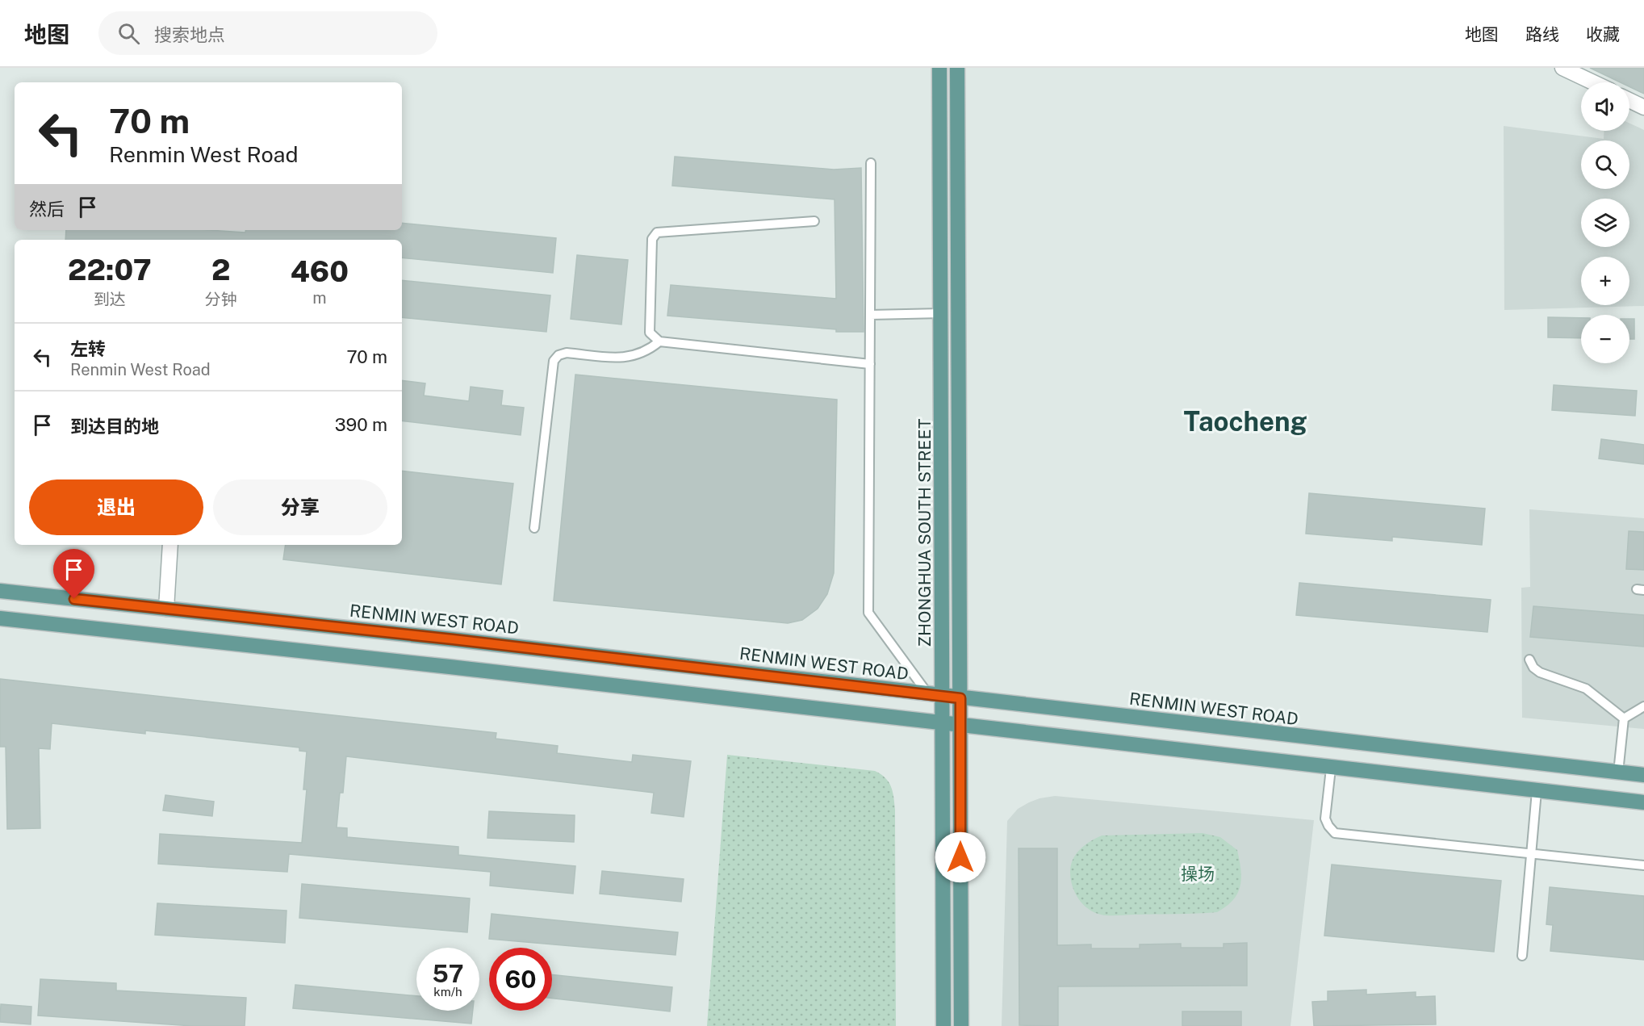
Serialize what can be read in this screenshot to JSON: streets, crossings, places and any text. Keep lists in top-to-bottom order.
{
  "streets": {
    "main road": ["ZHONGHUA SOUTH STREET", "RENMIN WEST ROAD"]
  },
  "crossings": [
    ["ZHONGHUA SOUTH STREET", "RENMIN WEST ROAD"]
  ],
  "districts": ["Taocheng"],
  "parks": ["操场"],
  "page": {
    "header": "地图",
    "search": "搜索地点",
    "nav": ["地图", "路线", "收藏"],
    "map_buttons": ["+", "−"],
    "turn": ["70 m", "Renmin West Road"],
    "then": "然后",
    "eta": [
      "22:07",
      "到达",
      "2",
      "分钟",
      "460",
      "m"
    ],
    "list": [
      {
        "name": "左转",
        "note": "Renmin West Road",
        "value": "70 m"
      },
      {
        "name": "到达目的地",
        "value": "390 m"
      }
    ],
    "buttons": ["退出", "分享"],
    "speed": "57 km/h",
    "limit": "60"
  }
}
